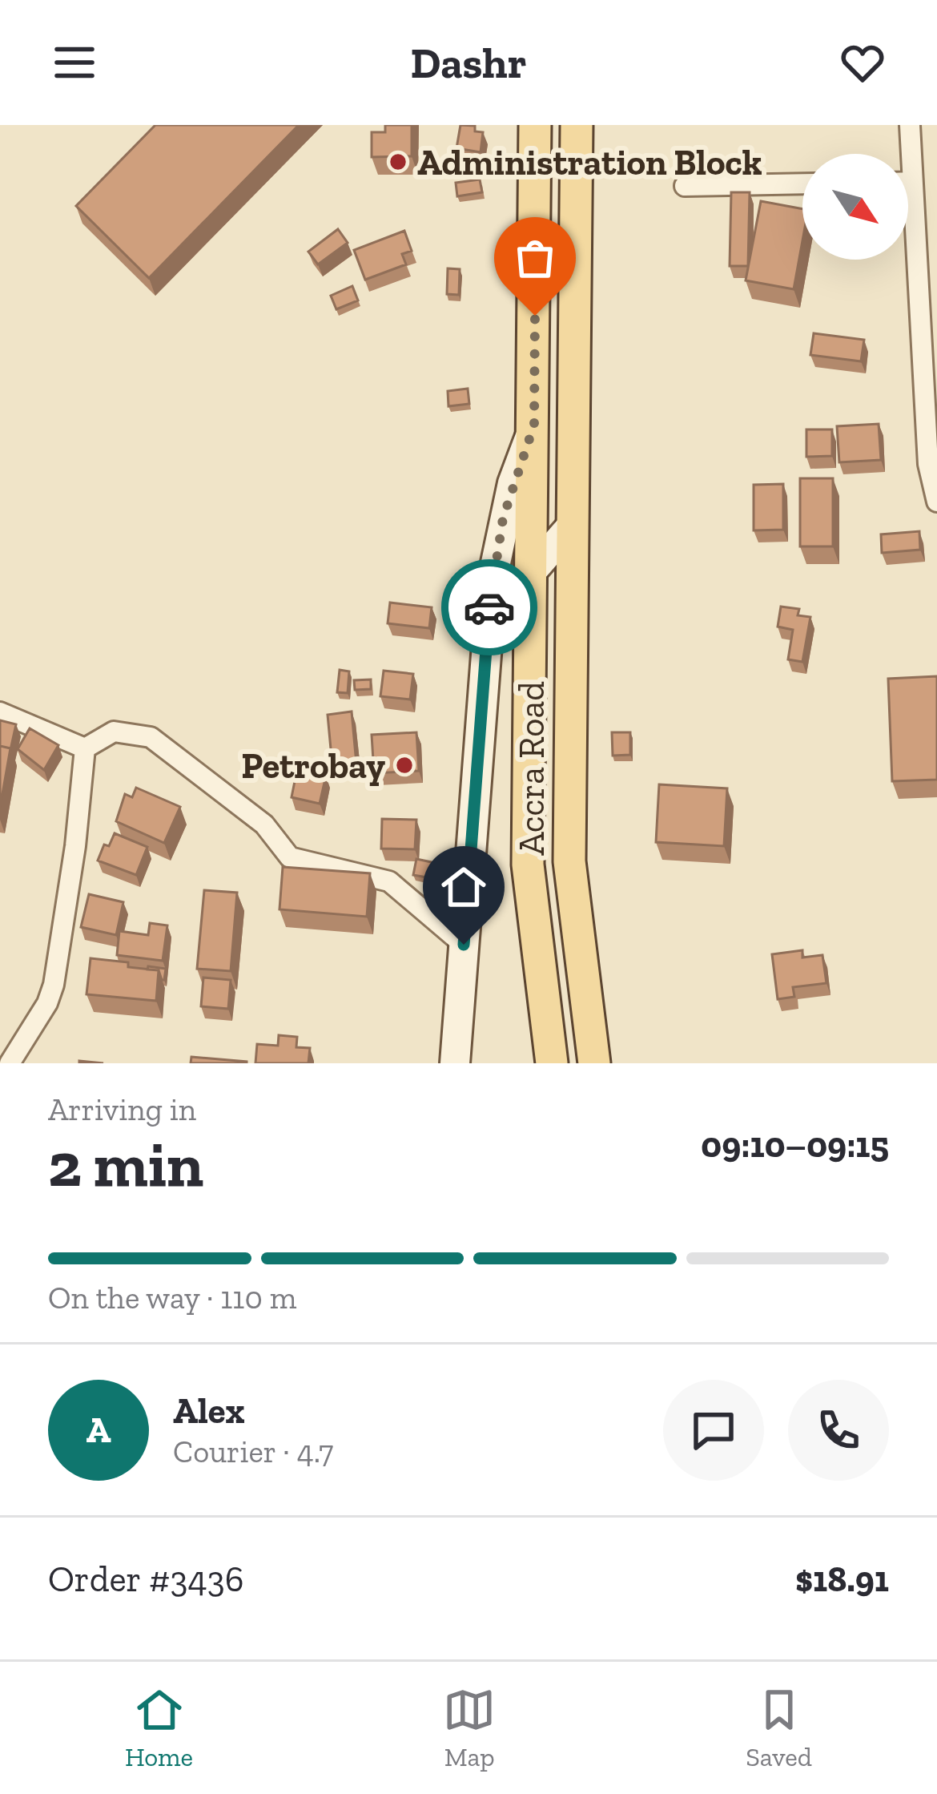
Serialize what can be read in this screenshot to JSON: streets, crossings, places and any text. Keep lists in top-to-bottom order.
{
  "streets": {
    "main road": ["Accra Road"]
  },
  "places": ["Administration Block", "Petrobay"],
  "north": "bottom right",
  "page": {
    "header": "Dashr",
    "heading": ["2 min", "Arriving in", "09:10–09:15"],
    "panel": [
      "Alex",
      "Courier · 4.7",
      "Order #3436",
      "$18.91"
    ],
    "bar": "On the way · 110 m",
    "round": "A",
    "tabs": ["Home", "Map", "Saved"]
  }
}
